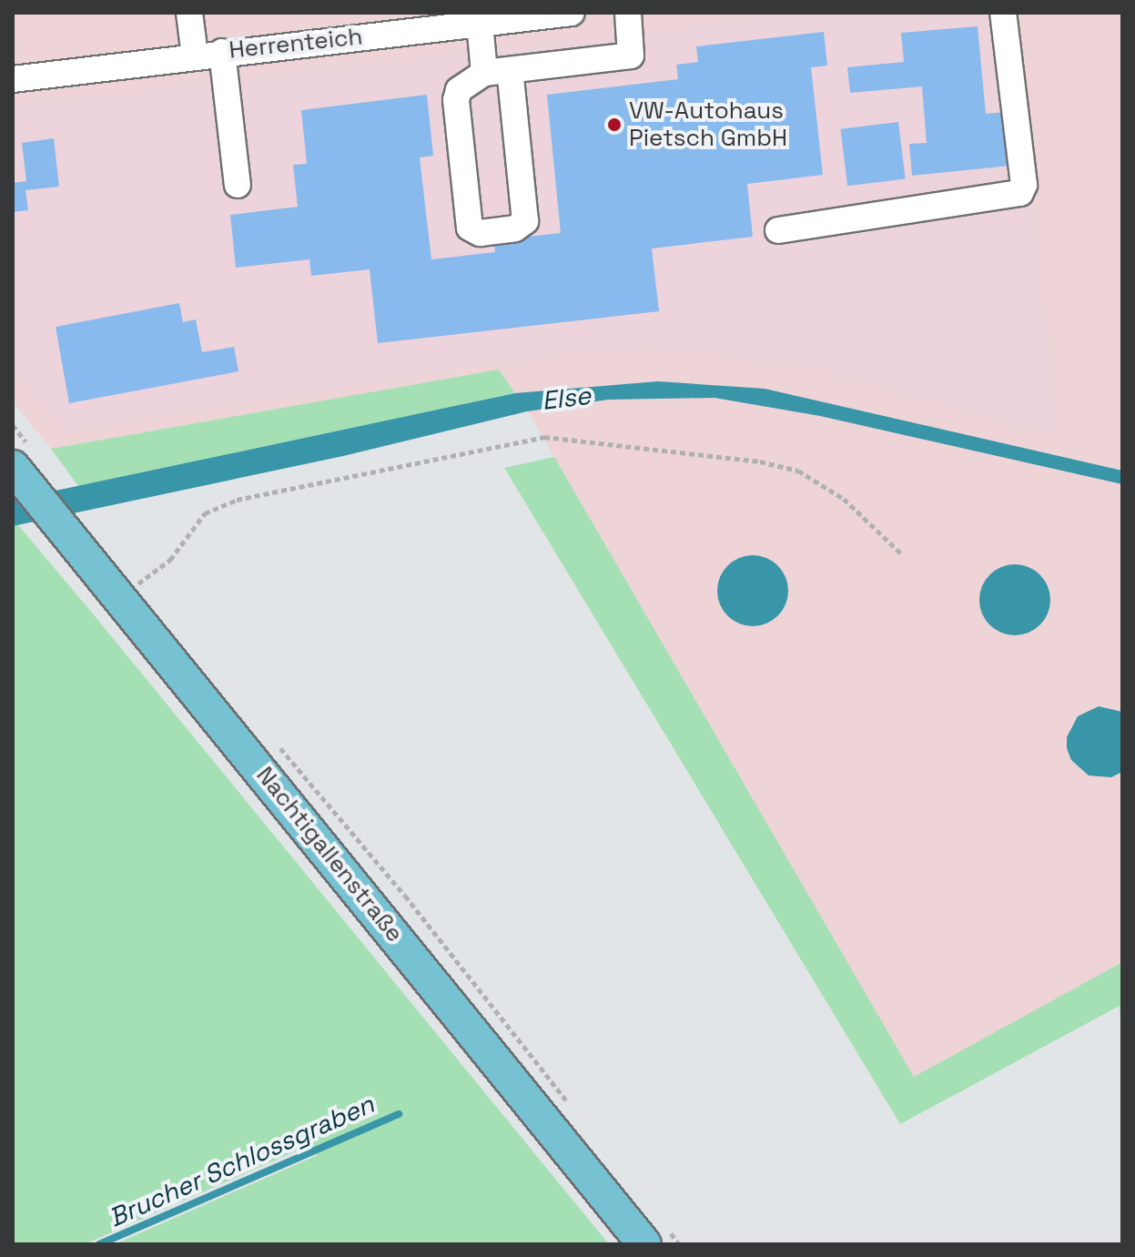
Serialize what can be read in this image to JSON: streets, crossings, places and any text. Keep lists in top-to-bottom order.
{
  "streets": {
    "main road": ["Nachtigallenstraße"],
    "street": ["Herrenteich"]
  },
  "water": ["Else", "Brucher Schlossgraben"],
  "places": ["VW-Autohaus Pietsch GmbH"]
}
